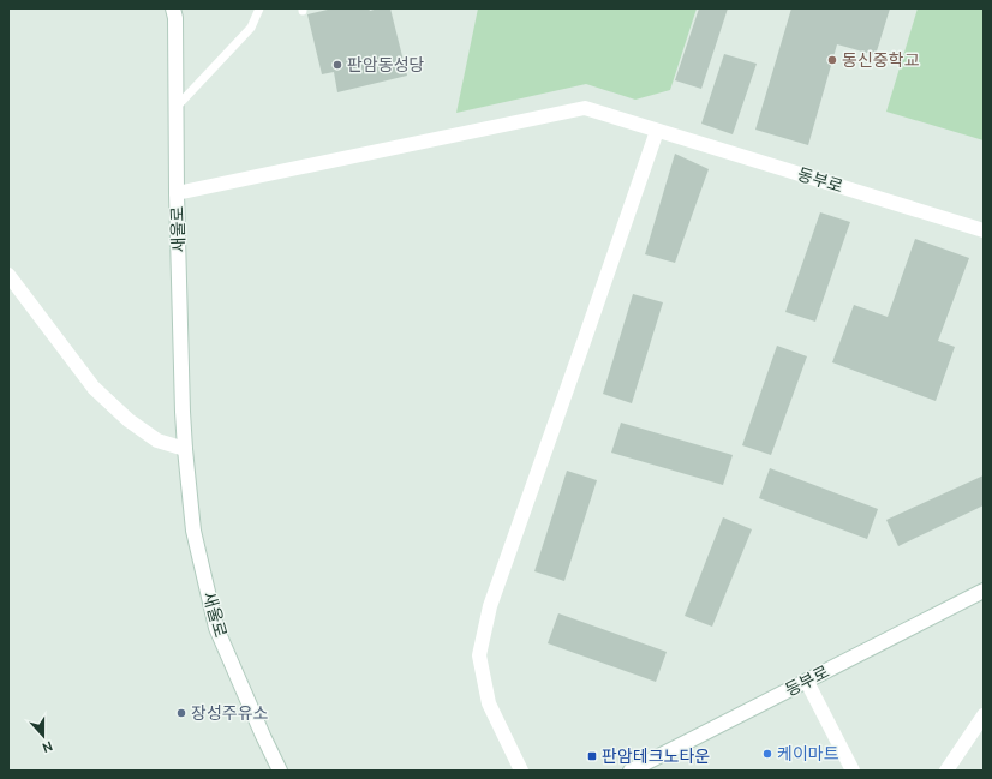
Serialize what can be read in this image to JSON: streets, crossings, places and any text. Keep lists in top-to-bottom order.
{
  "streets": {
    "street": ["동부로", "새울로"]
  },
  "crossings": [
    ["동부로", "새울로"]
  ],
  "places": {
    "other": [
      "동신중학교",
      "판암동성당",
      "장성주유소",
      "케이마트"
    ],
    "transit": ["판암테크노타운"]
  },
  "north": "bottom"
}
